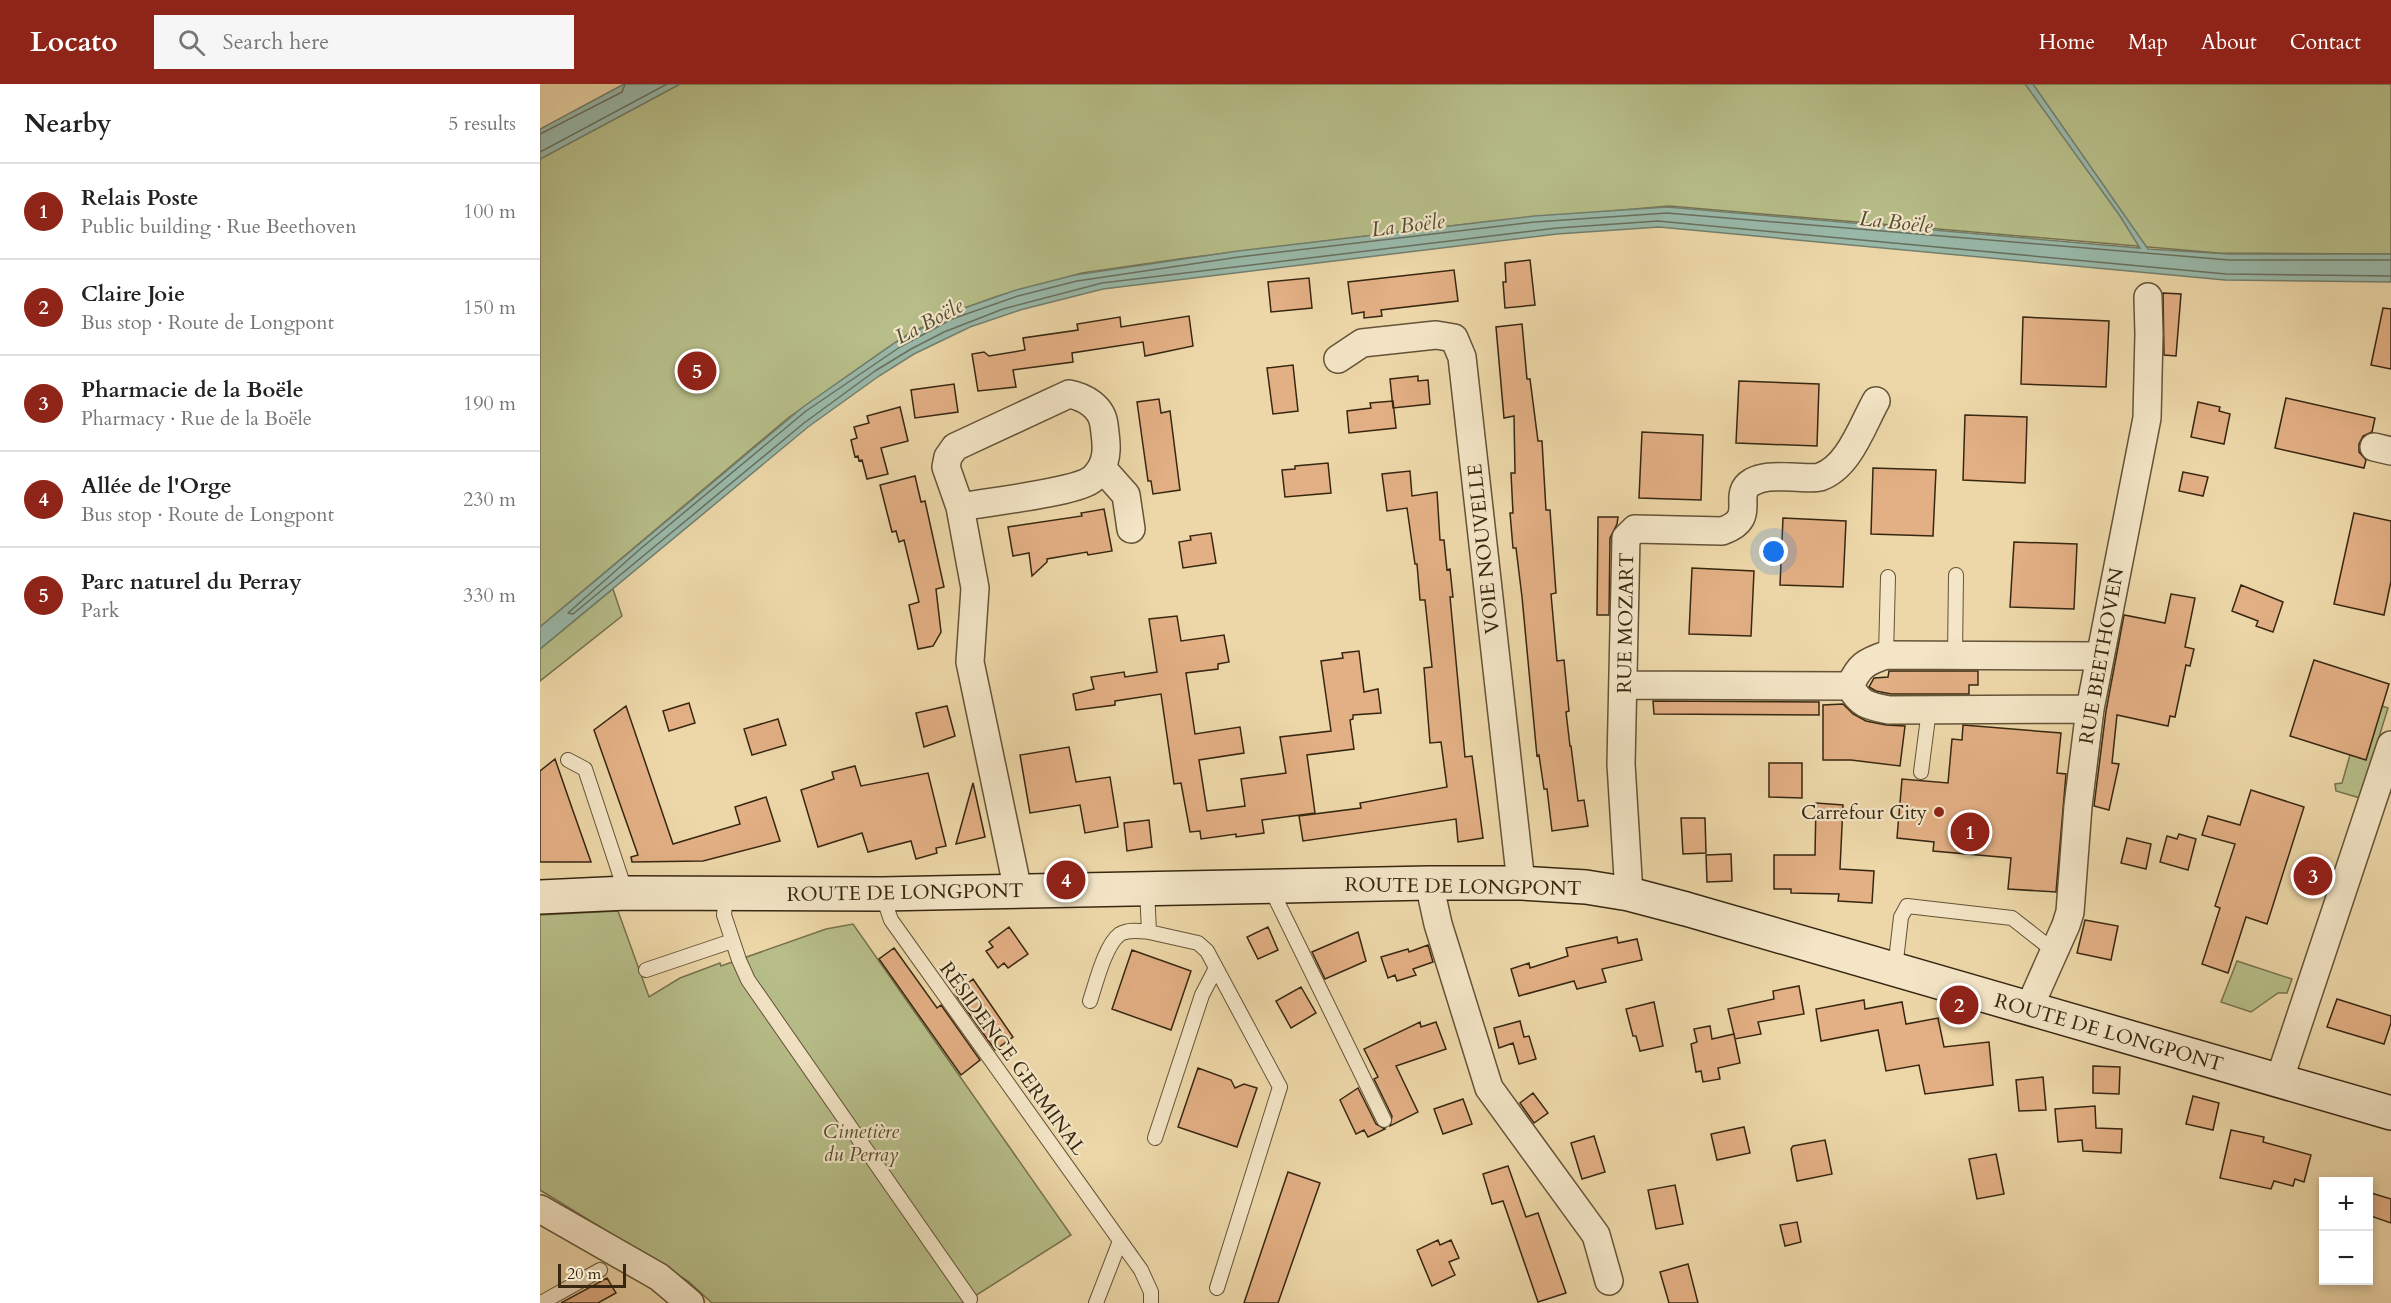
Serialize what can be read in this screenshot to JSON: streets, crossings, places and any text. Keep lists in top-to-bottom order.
{
  "streets": {
    "main road": ["ROUTE DE LONGPONT"],
    "street": ["VOIE NOUVELLE", "RUE MOZART", "RUE BEETHOVEN"],
    "lane": ["RÉSIDENCE GERMINAL"]
  },
  "crossings": [
    ["VOIE NOUVELLE", "ROUTE DE LONGPONT"],
    ["RUE MOZART", "ROUTE DE LONGPONT"],
    ["RUE BEETHOVEN", "ROUTE DE LONGPONT"],
    ["ROUTE DE LONGPONT", "RÉSIDENCE GERMINAL"]
  ],
  "water": ["La Boële"],
  "parks": ["Cimetière du Perray"],
  "places": ["Carrefour City"],
  "scale_bar": "20 m",
  "page": {
    "header": "Locato",
    "search": "Search here",
    "nav": [
      "Home",
      "Map",
      "About",
      "Contact"
    ],
    "heading": ["Nearby", "5 results"],
    "list": [
      {
        "mark": "1",
        "name": "Relais Poste",
        "note": "Public building · Rue Beethoven",
        "value": "100 m"
      },
      {
        "mark": "2",
        "name": "Claire Joie",
        "note": "Bus stop · Route de Longpont",
        "value": "150 m"
      },
      {
        "mark": "3",
        "name": "Pharmacie de la Boële",
        "note": "Pharmacy · Rue de la Boële",
        "value": "190 m"
      },
      {
        "mark": "4",
        "name": "Allée de l'Orge",
        "note": "Bus stop · Route de Longpont",
        "value": "230 m"
      },
      {
        "mark": "5",
        "name": "Parc naturel du Perray",
        "note": "Park",
        "value": "330 m"
      }
    ],
    "pins": [
      "5",
      "1",
      "3",
      "4",
      "2"
    ],
    "map_buttons": ["+", "−"],
    "scale": "20 m"
  }
}
